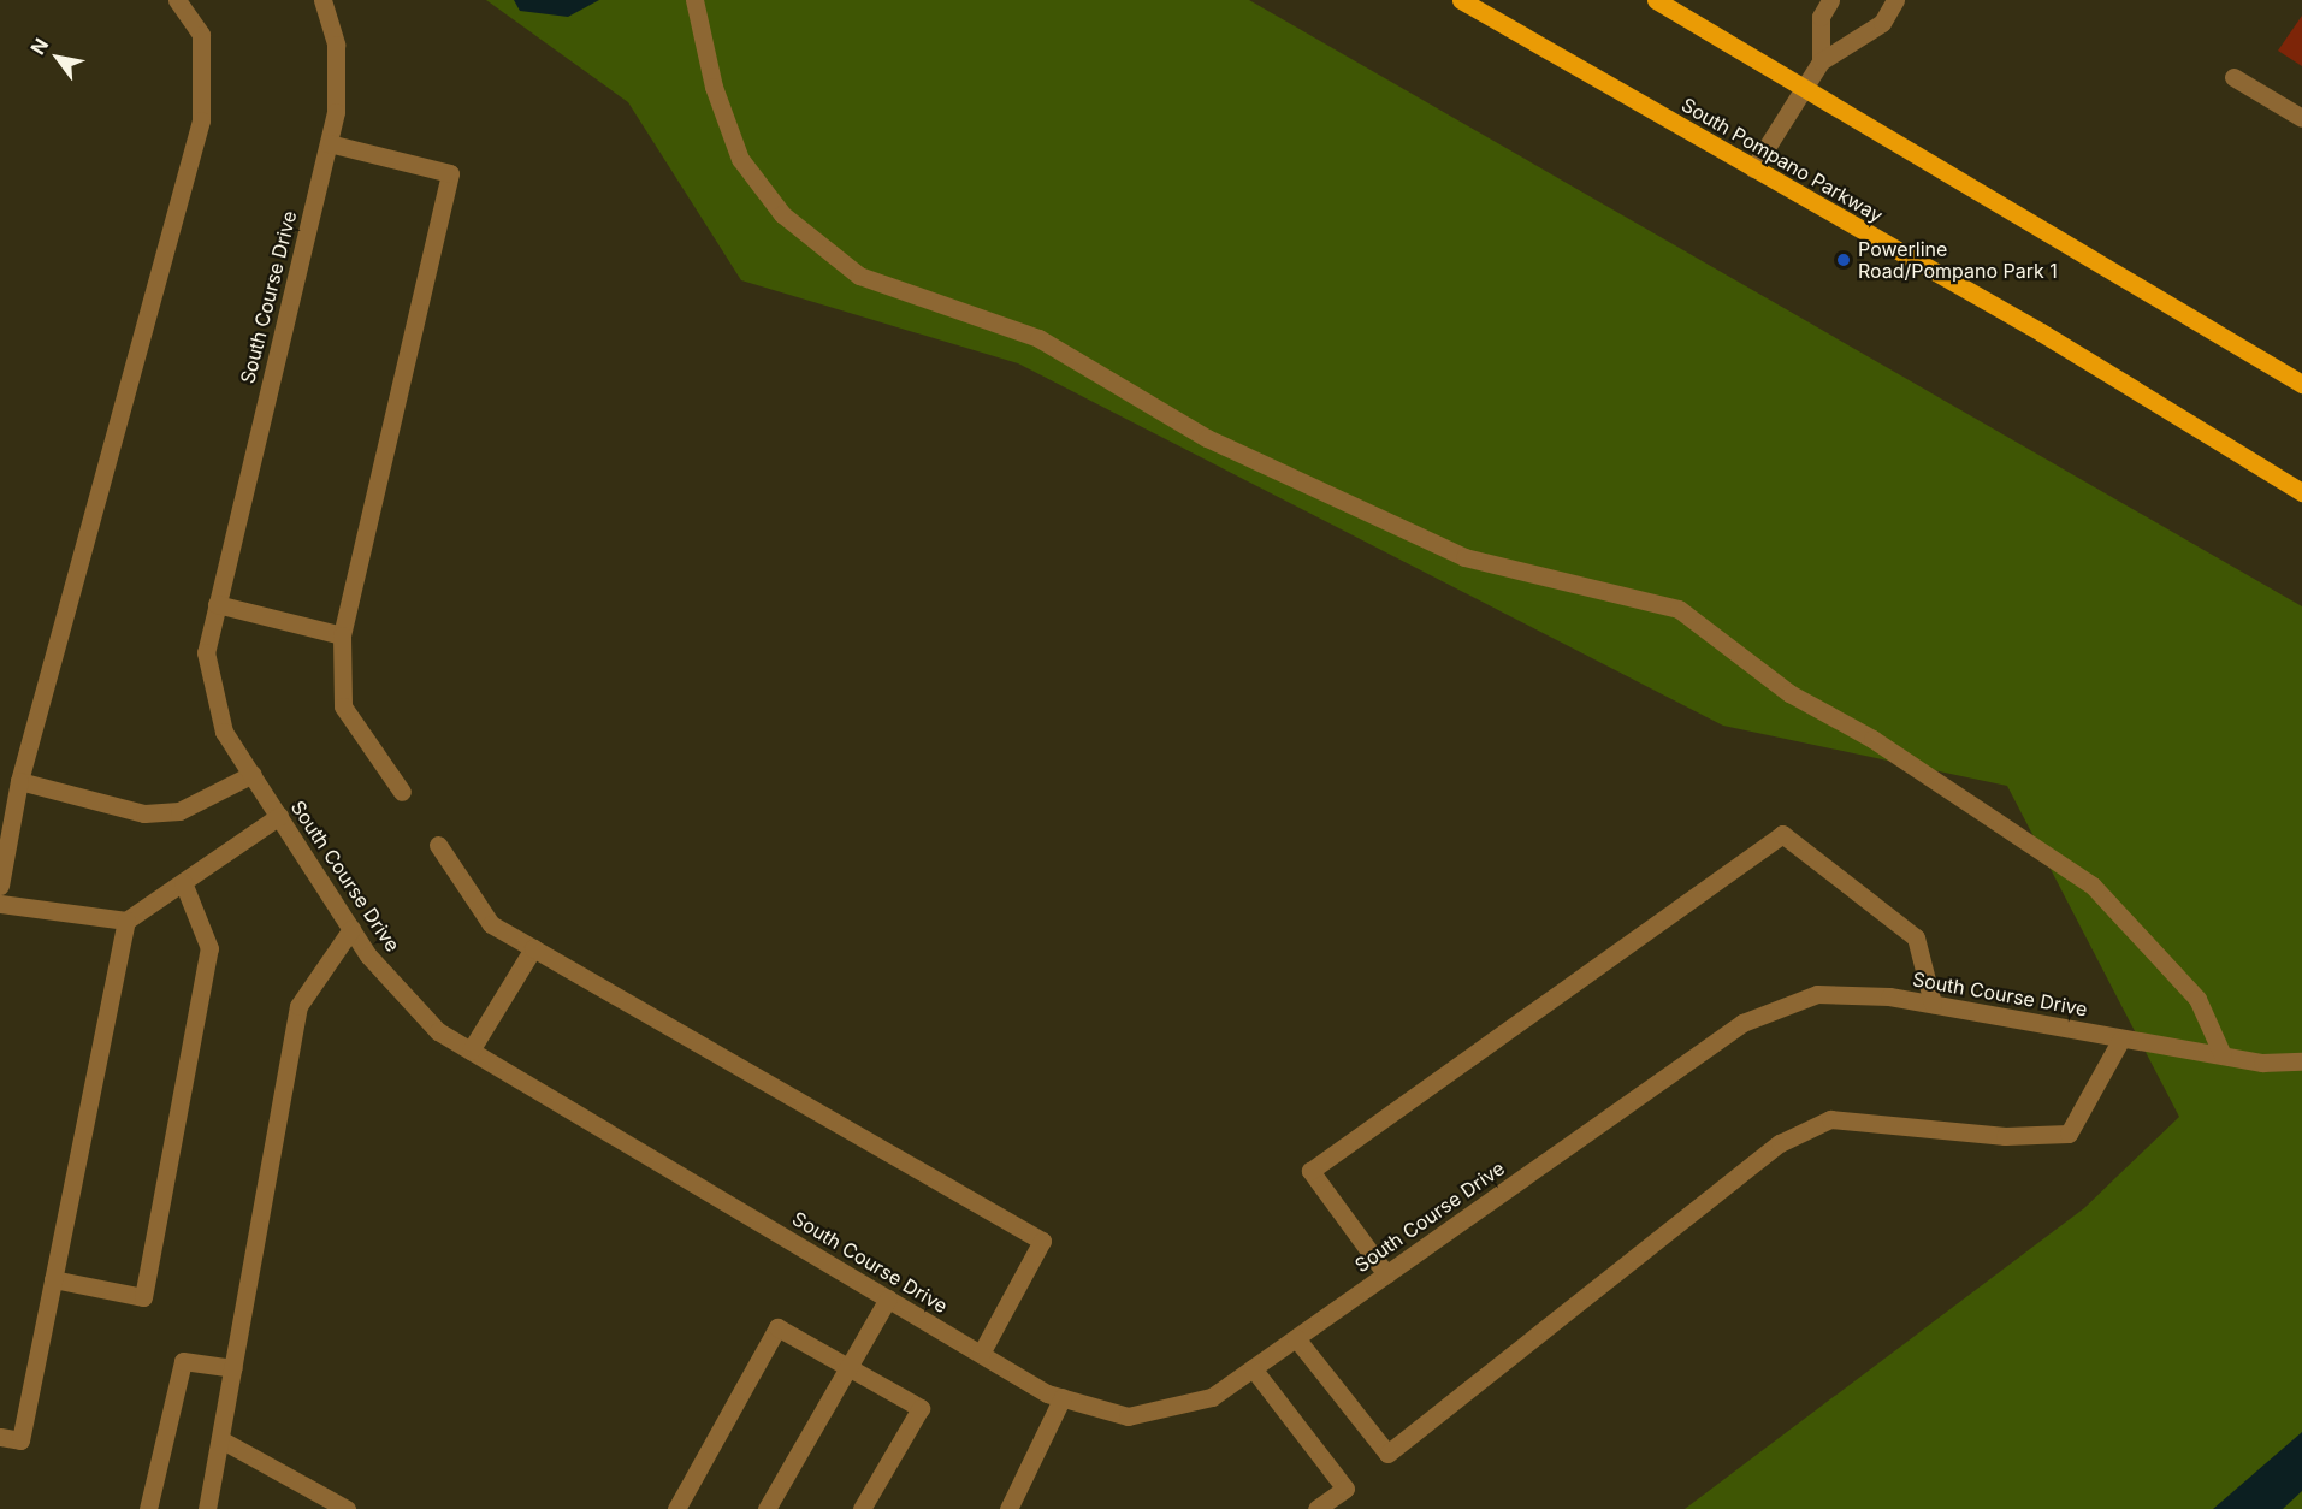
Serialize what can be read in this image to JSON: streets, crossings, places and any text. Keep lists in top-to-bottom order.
{
  "streets": {
    "main road": ["South Pompano Parkway"],
    "street": ["South Course Drive"]
  },
  "places": ["Powerline Road/Pompano Park 1"],
  "north": "top left"
}
